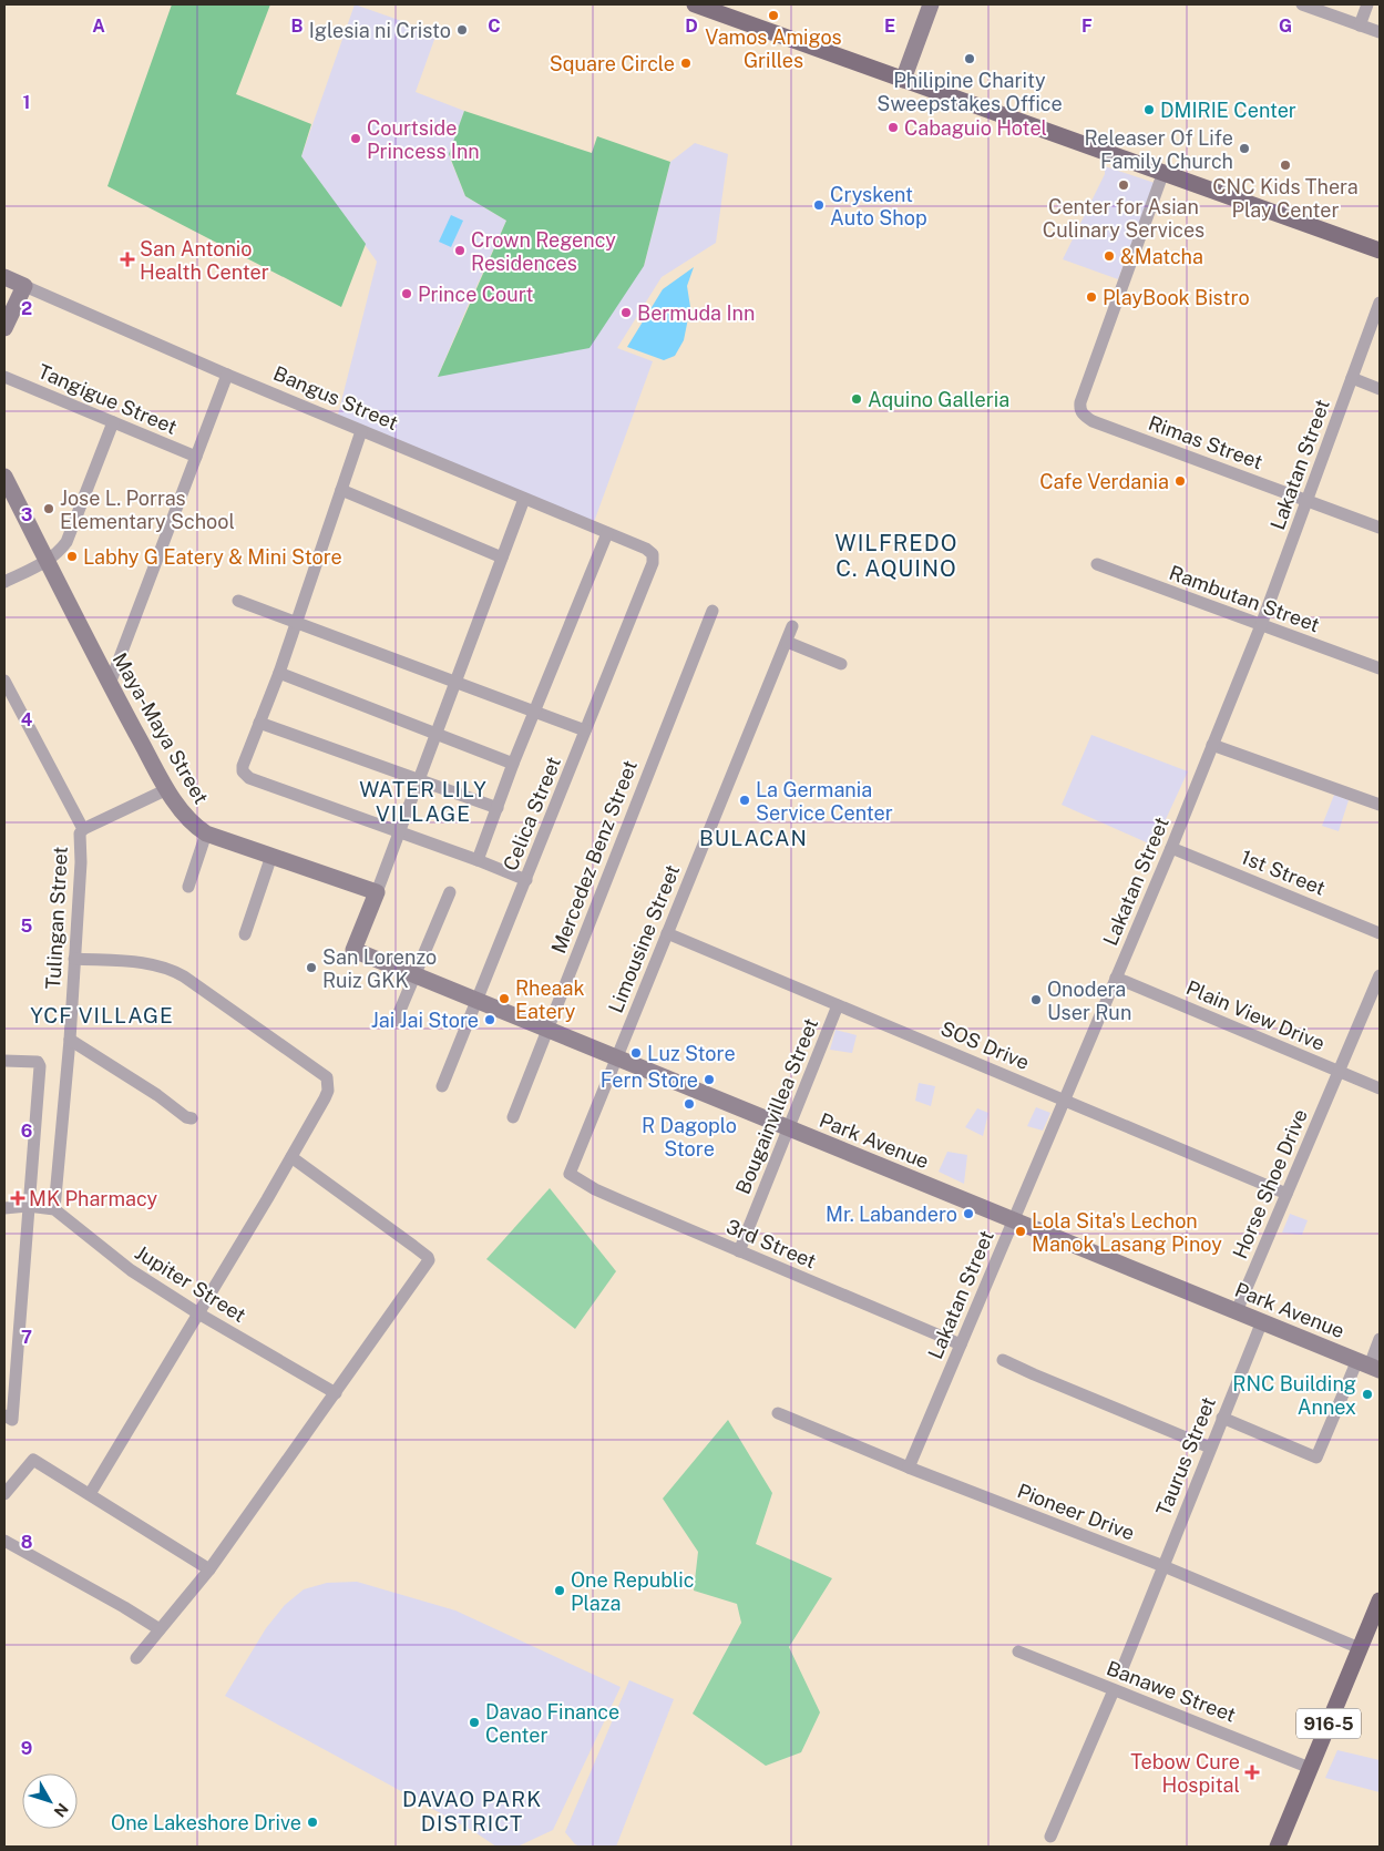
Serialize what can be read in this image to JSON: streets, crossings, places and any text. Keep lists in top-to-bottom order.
{
  "streets": {
    "main road": ["916-5"],
    "street": [
      "Bangus Street",
      "Tangigue Street",
      "Rimas Street",
      "Lakatan Street",
      "Rambutan Street",
      "Maya-Maya Street",
      "Celica Street",
      "Mercedez Benz Street",
      "1st Street",
      "Tulingan Street",
      "Limousine Street",
      "Plain View Drive",
      "SOS Drive",
      "Bougainvillea Street",
      "Park Avenue",
      "Horse Shoe Drive",
      "3rd Street",
      "Jupiter Street",
      "Taurus Street",
      "Pioneer Drive",
      "Banawe Street"
    ]
  },
  "crossings": [
    ["Bangus Street", "Celica Street"],
    ["Rimas Street", "Lakatan Street"],
    ["Lakatan Street", "Rambutan Street"],
    ["Lakatan Street", "1st Street"],
    ["Lakatan Street", "Plain View Drive"],
    ["Lakatan Street", "SOS Drive"],
    ["Lakatan Street", "Park Avenue"],
    ["Lakatan Street", "3rd Street"],
    ["Lakatan Street", "Pioneer Drive"],
    ["Maya-Maya Street", "Park Avenue"],
    ["Celica Street", "Park Avenue"],
    ["Mercedez Benz Street", "Park Avenue"],
    ["Tulingan Street", "Jupiter Street"],
    ["Limousine Street", "SOS Drive"],
    ["Limousine Street", "Park Avenue"],
    ["Limousine Street", "3rd Street"],
    ["Plain View Drive", "Horse Shoe Drive"],
    ["SOS Drive", "Bougainvillea Street"],
    ["SOS Drive", "Horse Shoe Drive"],
    ["Bougainvillea Street", "Park Avenue"],
    ["Bougainvillea Street", "3rd Street"],
    ["Park Avenue", "Horse Shoe Drive"],
    ["Park Avenue", "Taurus Street"],
    ["Taurus Street", "Pioneer Drive"],
    ["Pioneer Drive", "916-5"],
    ["Banawe Street", "916-5"]
  ],
  "districts": [
    "WILFREDO C. AQUINO",
    "WATER LILY VILLAGE",
    "BULACAN",
    "YCF VILLAGE",
    "DAVAO PARK DISTRICT"
  ],
  "places": {
    "other": [
      "Vamos Amigos Grilles",
      "Iglesia ni Cristo",
      "Philipine Charity Sweepstakes Office",
      "Square Circle",
      "DMIRIE Center",
      "Cabaguio Hotel",
      "Courtside Princess Inn",
      "Releaser Of Life Family Church",
      "CNC Kids Thera Play Center",
      "Center for Asian Culinary Services",
      "Cryskent Auto Shop",
      "Crown Regency Residences",
      "&Matcha",
      "Prince Court",
      "PlayBook Bistro",
      "Bermuda Inn",
      "Aquino Galleria",
      "Cafe Verdania",
      "Jose L. Porras Elementary School",
      "Labhy G Eatery & Mini Store",
      "La Germania Service Center",
      "San Lorenzo Ruiz GKK",
      "Rheaak Eatery",
      "Onodera User Run",
      "Jai Jai Store",
      "Luz Store",
      "Fern Store",
      "R Dagoplo Store",
      "Mr. Labandero",
      "Lola Sita's Lechon Manok Lasang Pinoy",
      "RNC Building Annex",
      "One Republic Plaza",
      "Davao Finance Center",
      "One Lakeshore Drive"
    ],
    "health": ["San Antonio Health Center", "MK Pharmacy", "Tebow Cure Hospital"]
  },
  "north": "bottom right",
  "grid": {
    "columns": [
      "A",
      "B",
      "C",
      "D",
      "E",
      "F",
      "G"
    ],
    "rows": [
      "1",
      "2",
      "3",
      "4",
      "5",
      "6",
      "7",
      "8",
      "9"
    ]
  }
}
